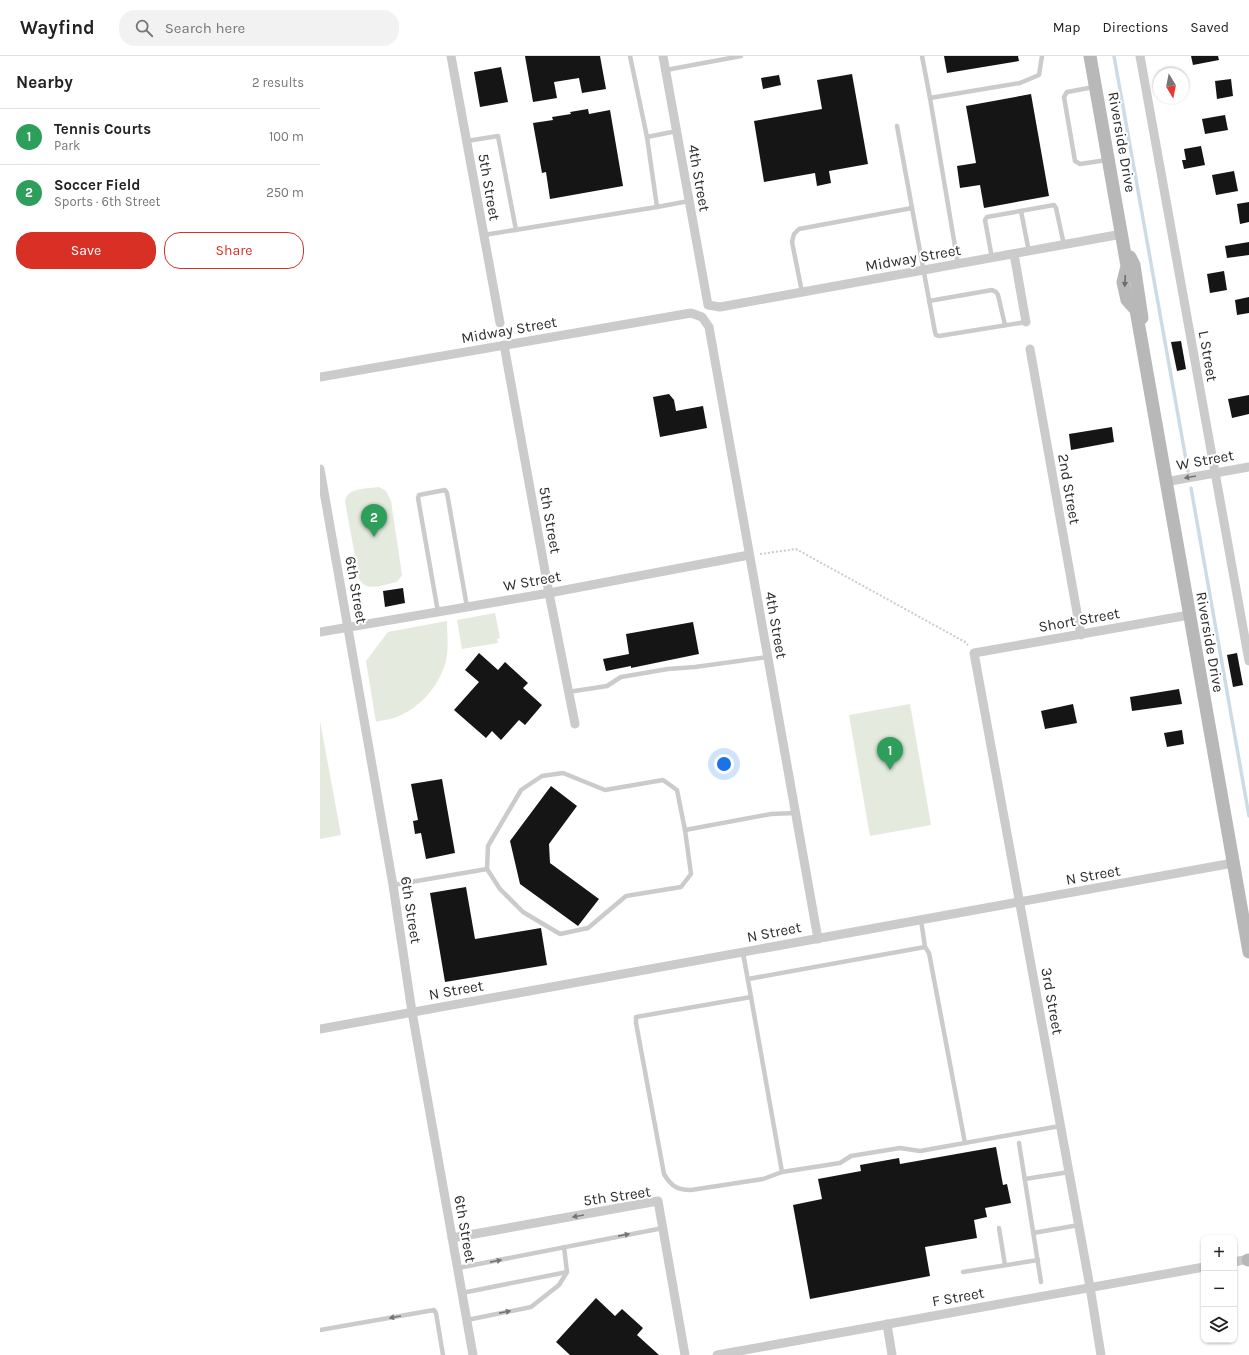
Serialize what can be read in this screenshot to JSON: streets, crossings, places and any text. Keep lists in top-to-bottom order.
{
  "streets": {
    "street": [
      "Riverside Drive",
      "4th Street",
      "5th Street",
      "Midway Street",
      "L Street",
      "W Street",
      "2nd Street",
      "6th Street",
      "Short Street",
      "N Street",
      "3rd Street",
      "F Street"
    ]
  },
  "crossings": [
    ["Riverside Drive", "Midway Street"],
    ["Riverside Drive", "W Street"],
    ["Riverside Drive", "Short Street"],
    ["Riverside Drive", "N Street"],
    ["4th Street", "Midway Street"],
    ["4th Street", "W Street"],
    ["4th Street", "N Street"],
    ["5th Street", "Midway Street"],
    ["5th Street", "W Street"],
    ["5th Street", "6th Street"],
    ["L Street", "W Street"],
    ["W Street", "6th Street"],
    ["2nd Street", "Short Street"],
    ["6th Street", "N Street"],
    ["Short Street", "3rd Street"],
    ["N Street", "3rd Street"],
    ["3rd Street", "F Street"]
  ],
  "north": "bottom",
  "page": {
    "header": "Wayfind",
    "search": "Search here",
    "nav": ["Map", "Directions", "Saved"],
    "heading": ["Nearby", "2 results"],
    "list": [
      {
        "mark": "1",
        "name": "Tennis Courts",
        "note": "Park",
        "value": "100 m"
      },
      {
        "mark": "2",
        "name": "Soccer Field",
        "note": "Sports · 6th Street",
        "value": "250 m"
      }
    ],
    "buttons": ["Save", "Share"],
    "pins": ["2", "1"],
    "map_buttons": ["+", "−"]
  }
}
